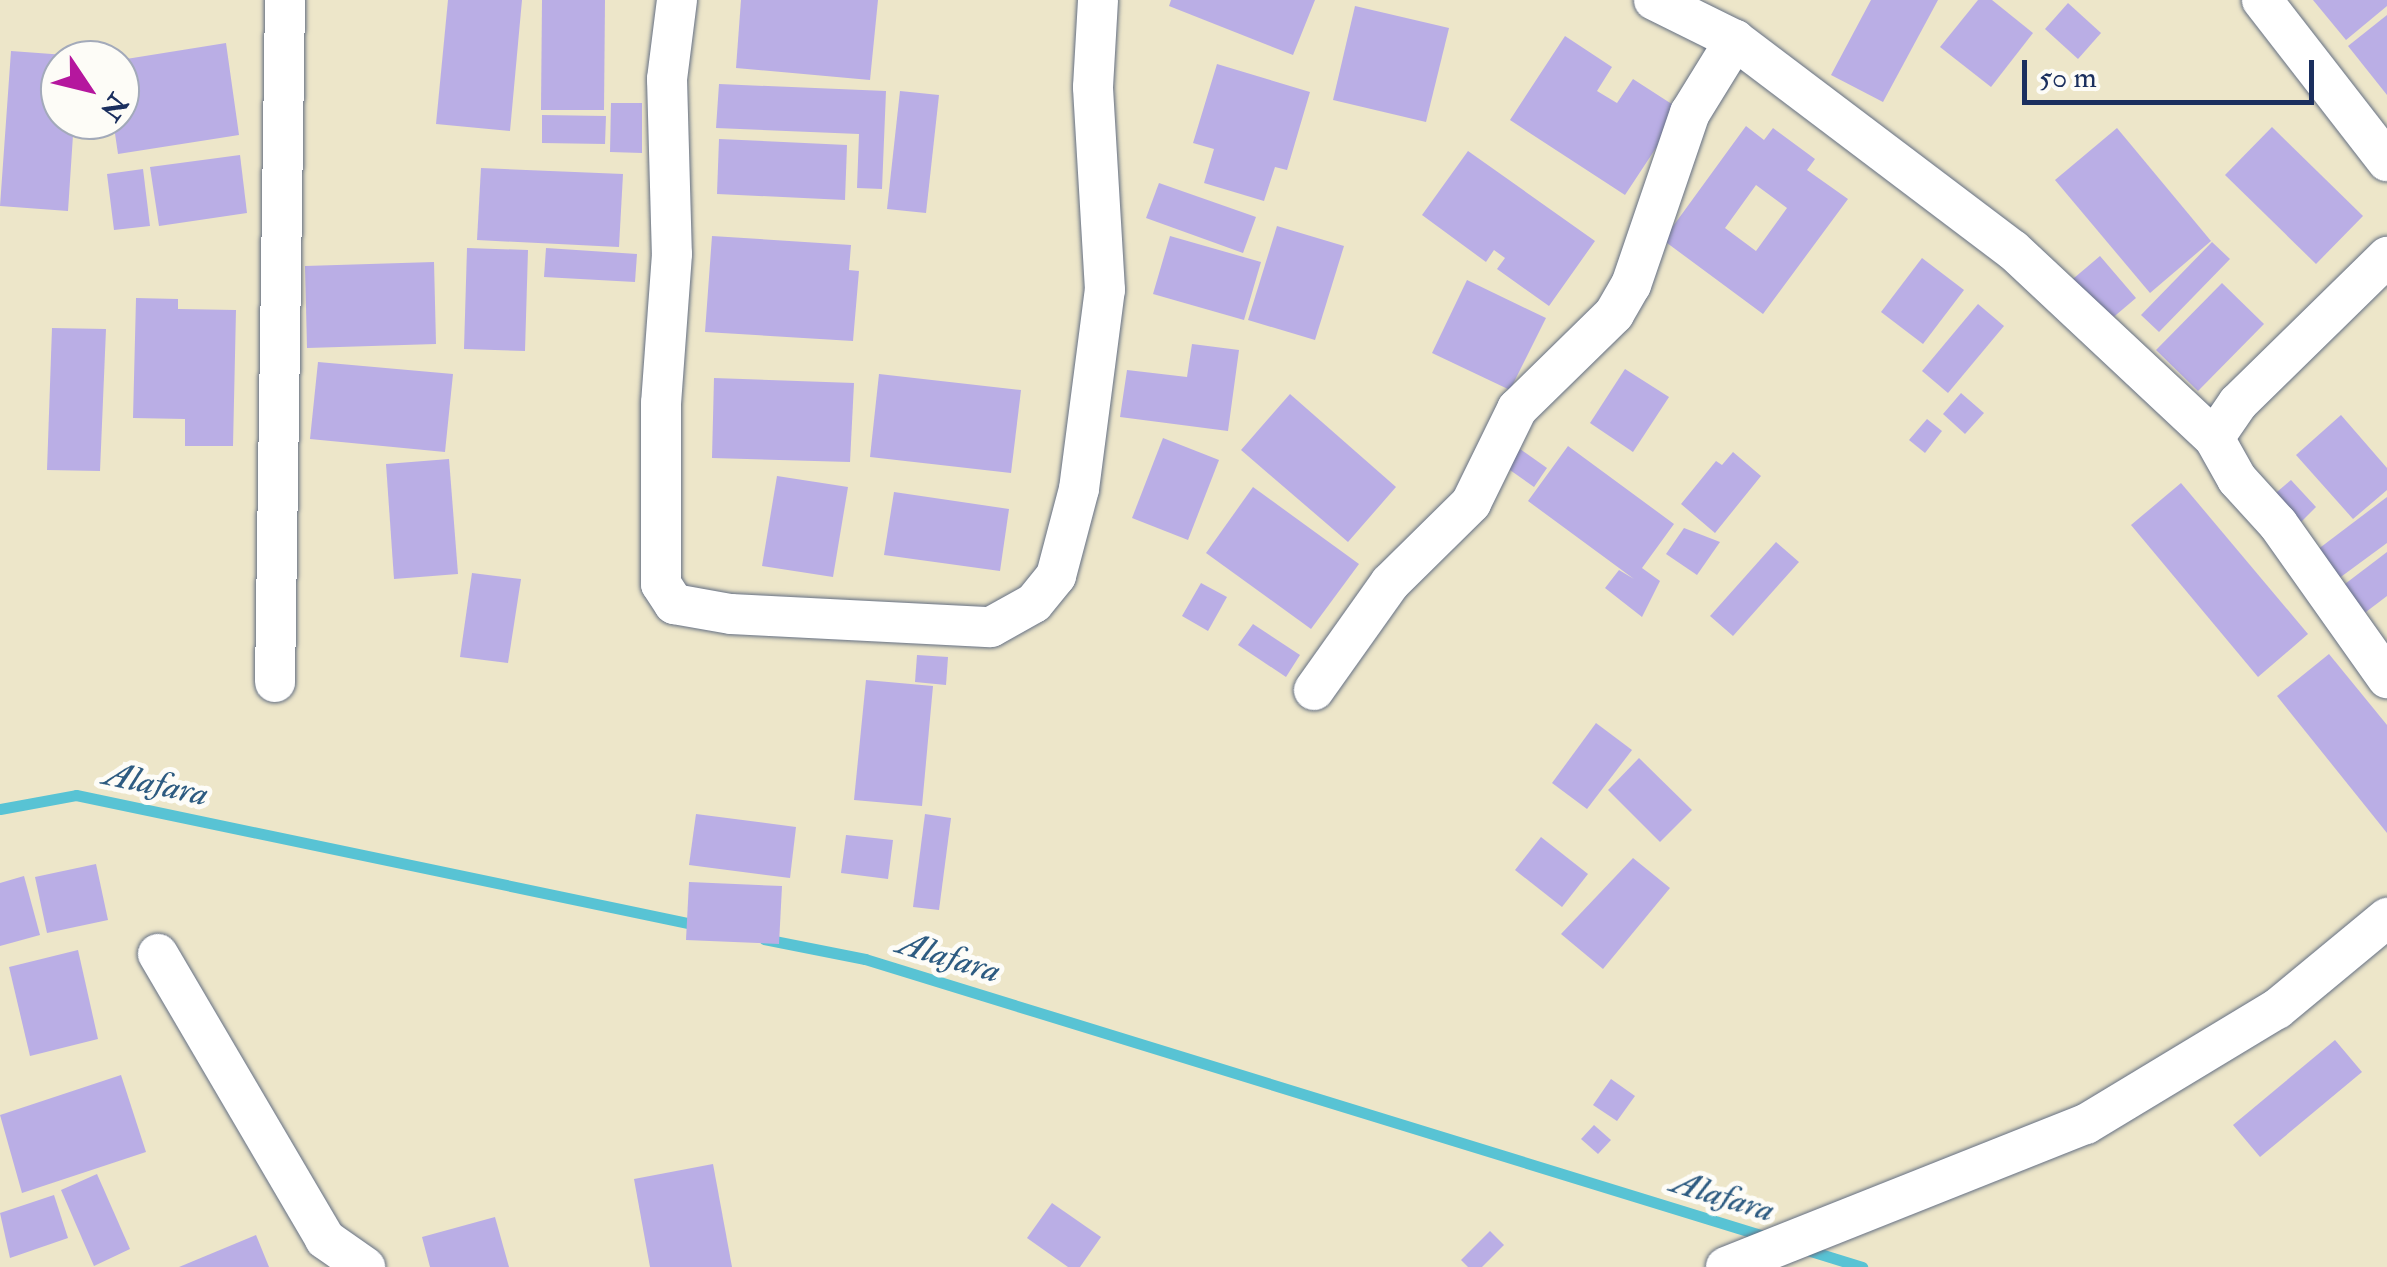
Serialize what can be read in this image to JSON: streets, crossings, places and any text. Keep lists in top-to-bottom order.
{
  "water": ["Alafara"],
  "scale_bar": "50 m",
  "north": "bottom right"
}
